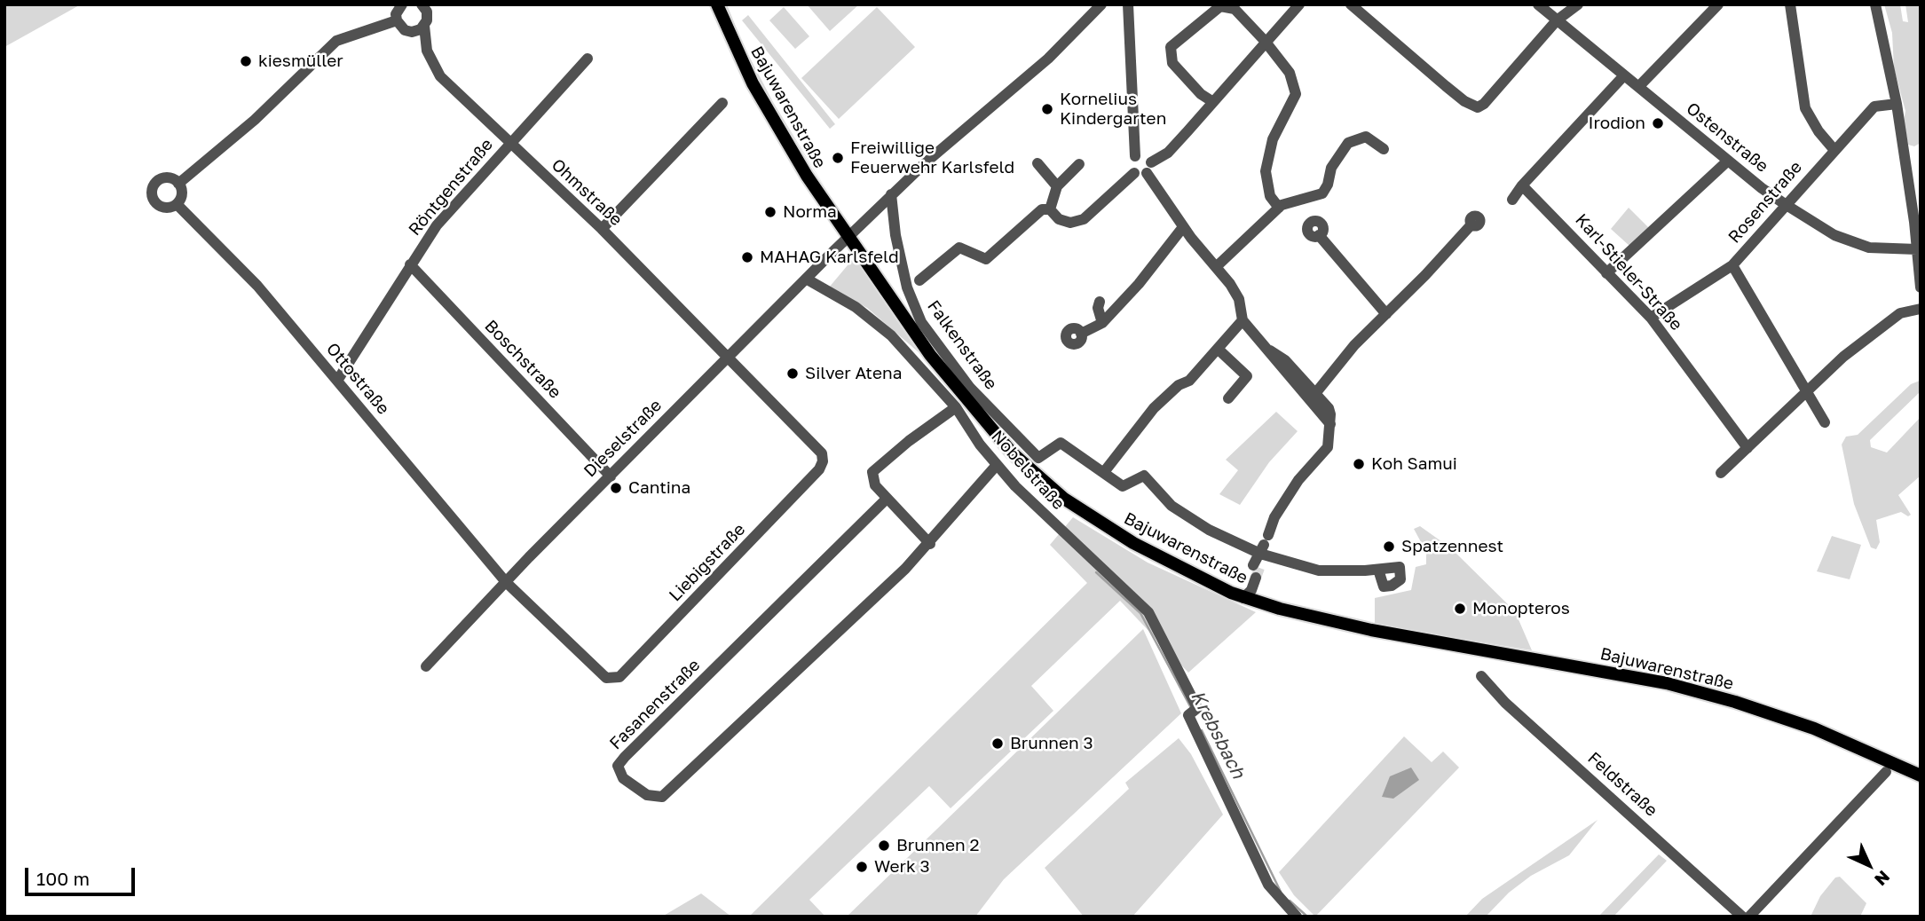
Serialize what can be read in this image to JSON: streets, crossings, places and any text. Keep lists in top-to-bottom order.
{
  "streets": {
    "main road": ["Bajuwarenstraße"],
    "street": [
      "Ostenstraße",
      "Röntgenstraße",
      "Ohmstraße",
      "Rosenstraße",
      "Karl-Stieler-Straße",
      "Falkenstraße",
      "Boschstraße",
      "Ottostraße",
      "Dieselstraße",
      "Nobelstraße",
      "Liebigstraße",
      "Fasanenstraße",
      "Feldstraße"
    ]
  },
  "crossings": [
    ["Bajuwarenstraße", "Dieselstraße"],
    ["Ostenstraße", "Rosenstraße"],
    ["Röntgenstraße", "Ohmstraße"],
    ["Röntgenstraße", "Boschstraße"],
    ["Röntgenstraße", "Ottostraße"],
    ["Ohmstraße", "Dieselstraße"],
    ["Ohmstraße", "Liebigstraße"],
    ["Rosenstraße", "Karl-Stieler-Straße"],
    ["Boschstraße", "Dieselstraße"],
    ["Ottostraße", "Dieselstraße"],
    ["Ottostraße", "Liebigstraße"],
    ["Dieselstraße", "Nobelstraße"],
    ["Dieselstraße", "Liebigstraße"],
    ["Nobelstraße", "Fasanenstraße"]
  ],
  "water": ["Krebsbach"],
  "places": [
    "kiesmüller",
    "Kornelius Kindergarten",
    "Irodion",
    "Freiwillige Feuerwehr Karlsfeld",
    "Norma",
    "MAHAG Karlsfeld",
    "Silver Atena",
    "Koh Samui",
    "Cantina",
    "Spatzennest",
    "Monopteros",
    "Brunnen 3",
    "Brunnen 2",
    "Werk 3"
  ],
  "scale_bar": "100 m",
  "north": "bottom right"
}
